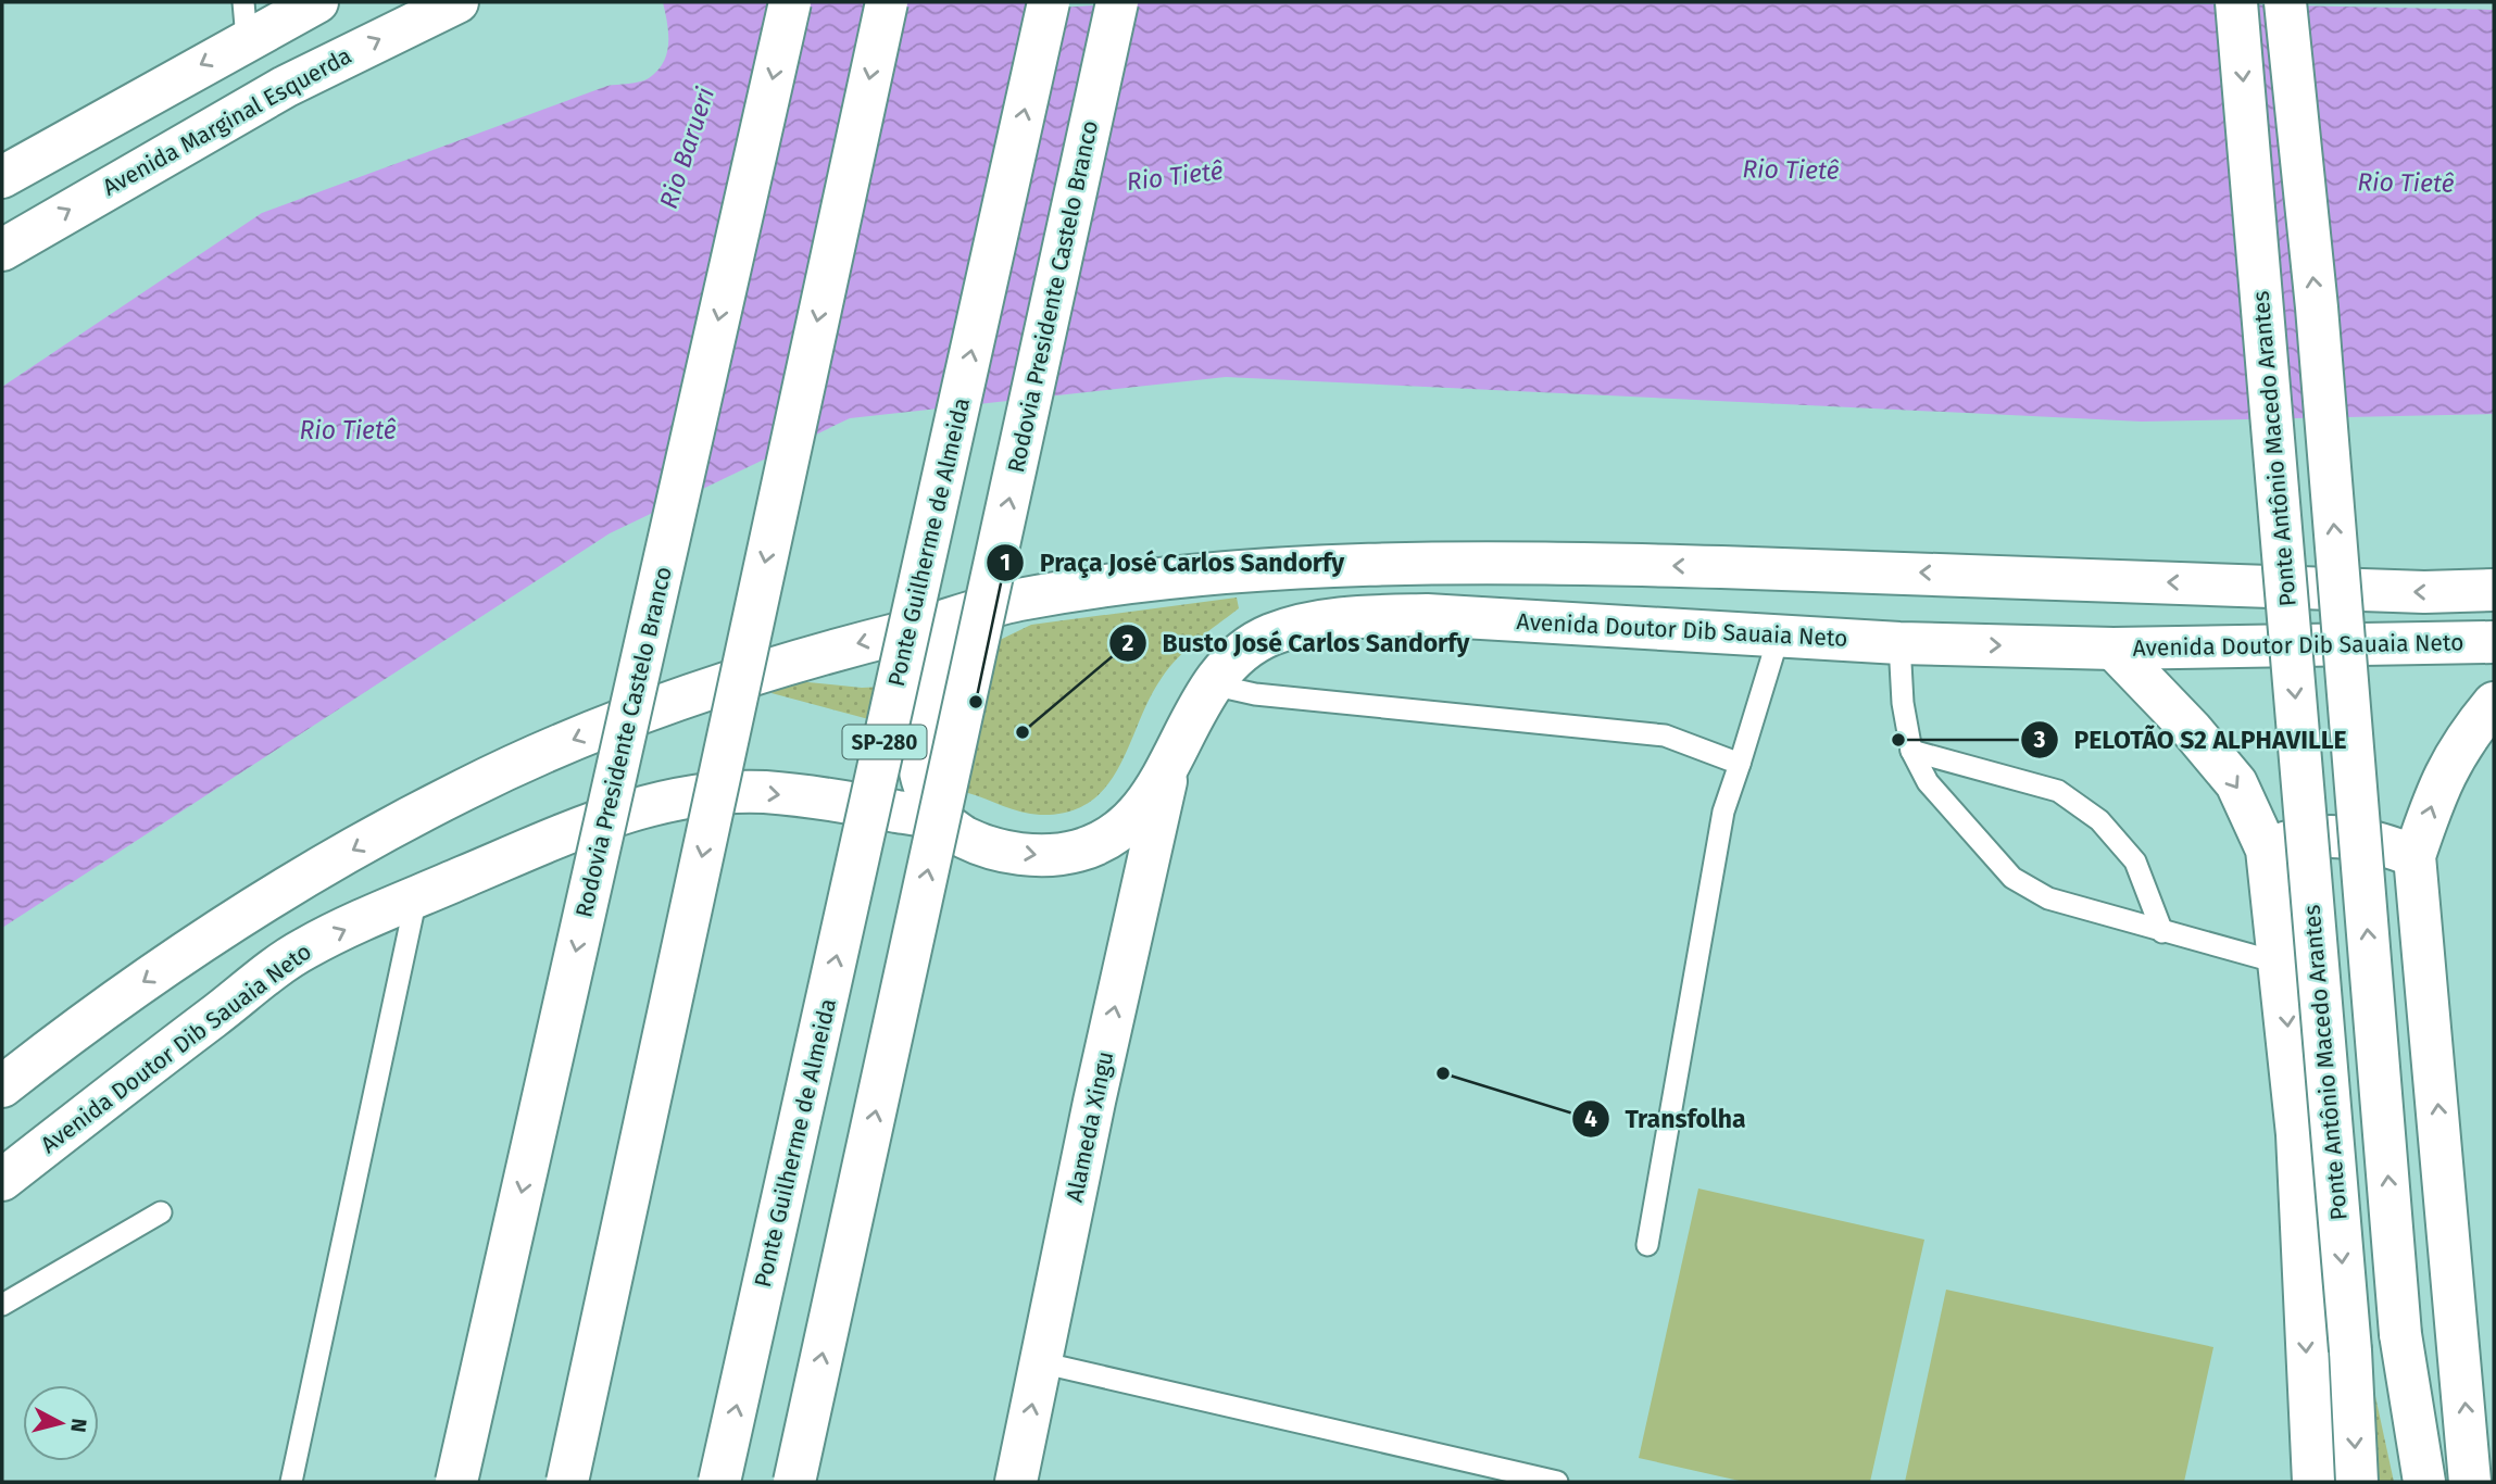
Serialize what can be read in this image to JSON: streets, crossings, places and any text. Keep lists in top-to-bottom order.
{
  "streets": {
    "main road": [
      "Avenida Marginal Esquerda",
      "Rodovia Presidente Castelo Branco",
      "Ponte Antônio Macedo Arantes",
      "Ponte Guilherme de Almeida",
      "Avenida Doutor Dib Sauaia Neto",
      "SP-280",
      "Alameda Xingu"
    ]
  },
  "crossings": [
    ["Avenida Doutor Dib Sauaia Neto", "Alameda Xingu"]
  ],
  "one_way": ["Alameda Xingu"],
  "water": ["Rio Barueri", "Rio Tietê"],
  "places": [
    "Praça José Carlos Sandorfy",
    "Busto José Carlos Sandorfy",
    "PELOTÃO S2 ALPHAVILLE",
    "Transfolha"
  ],
  "north": "right"
}
